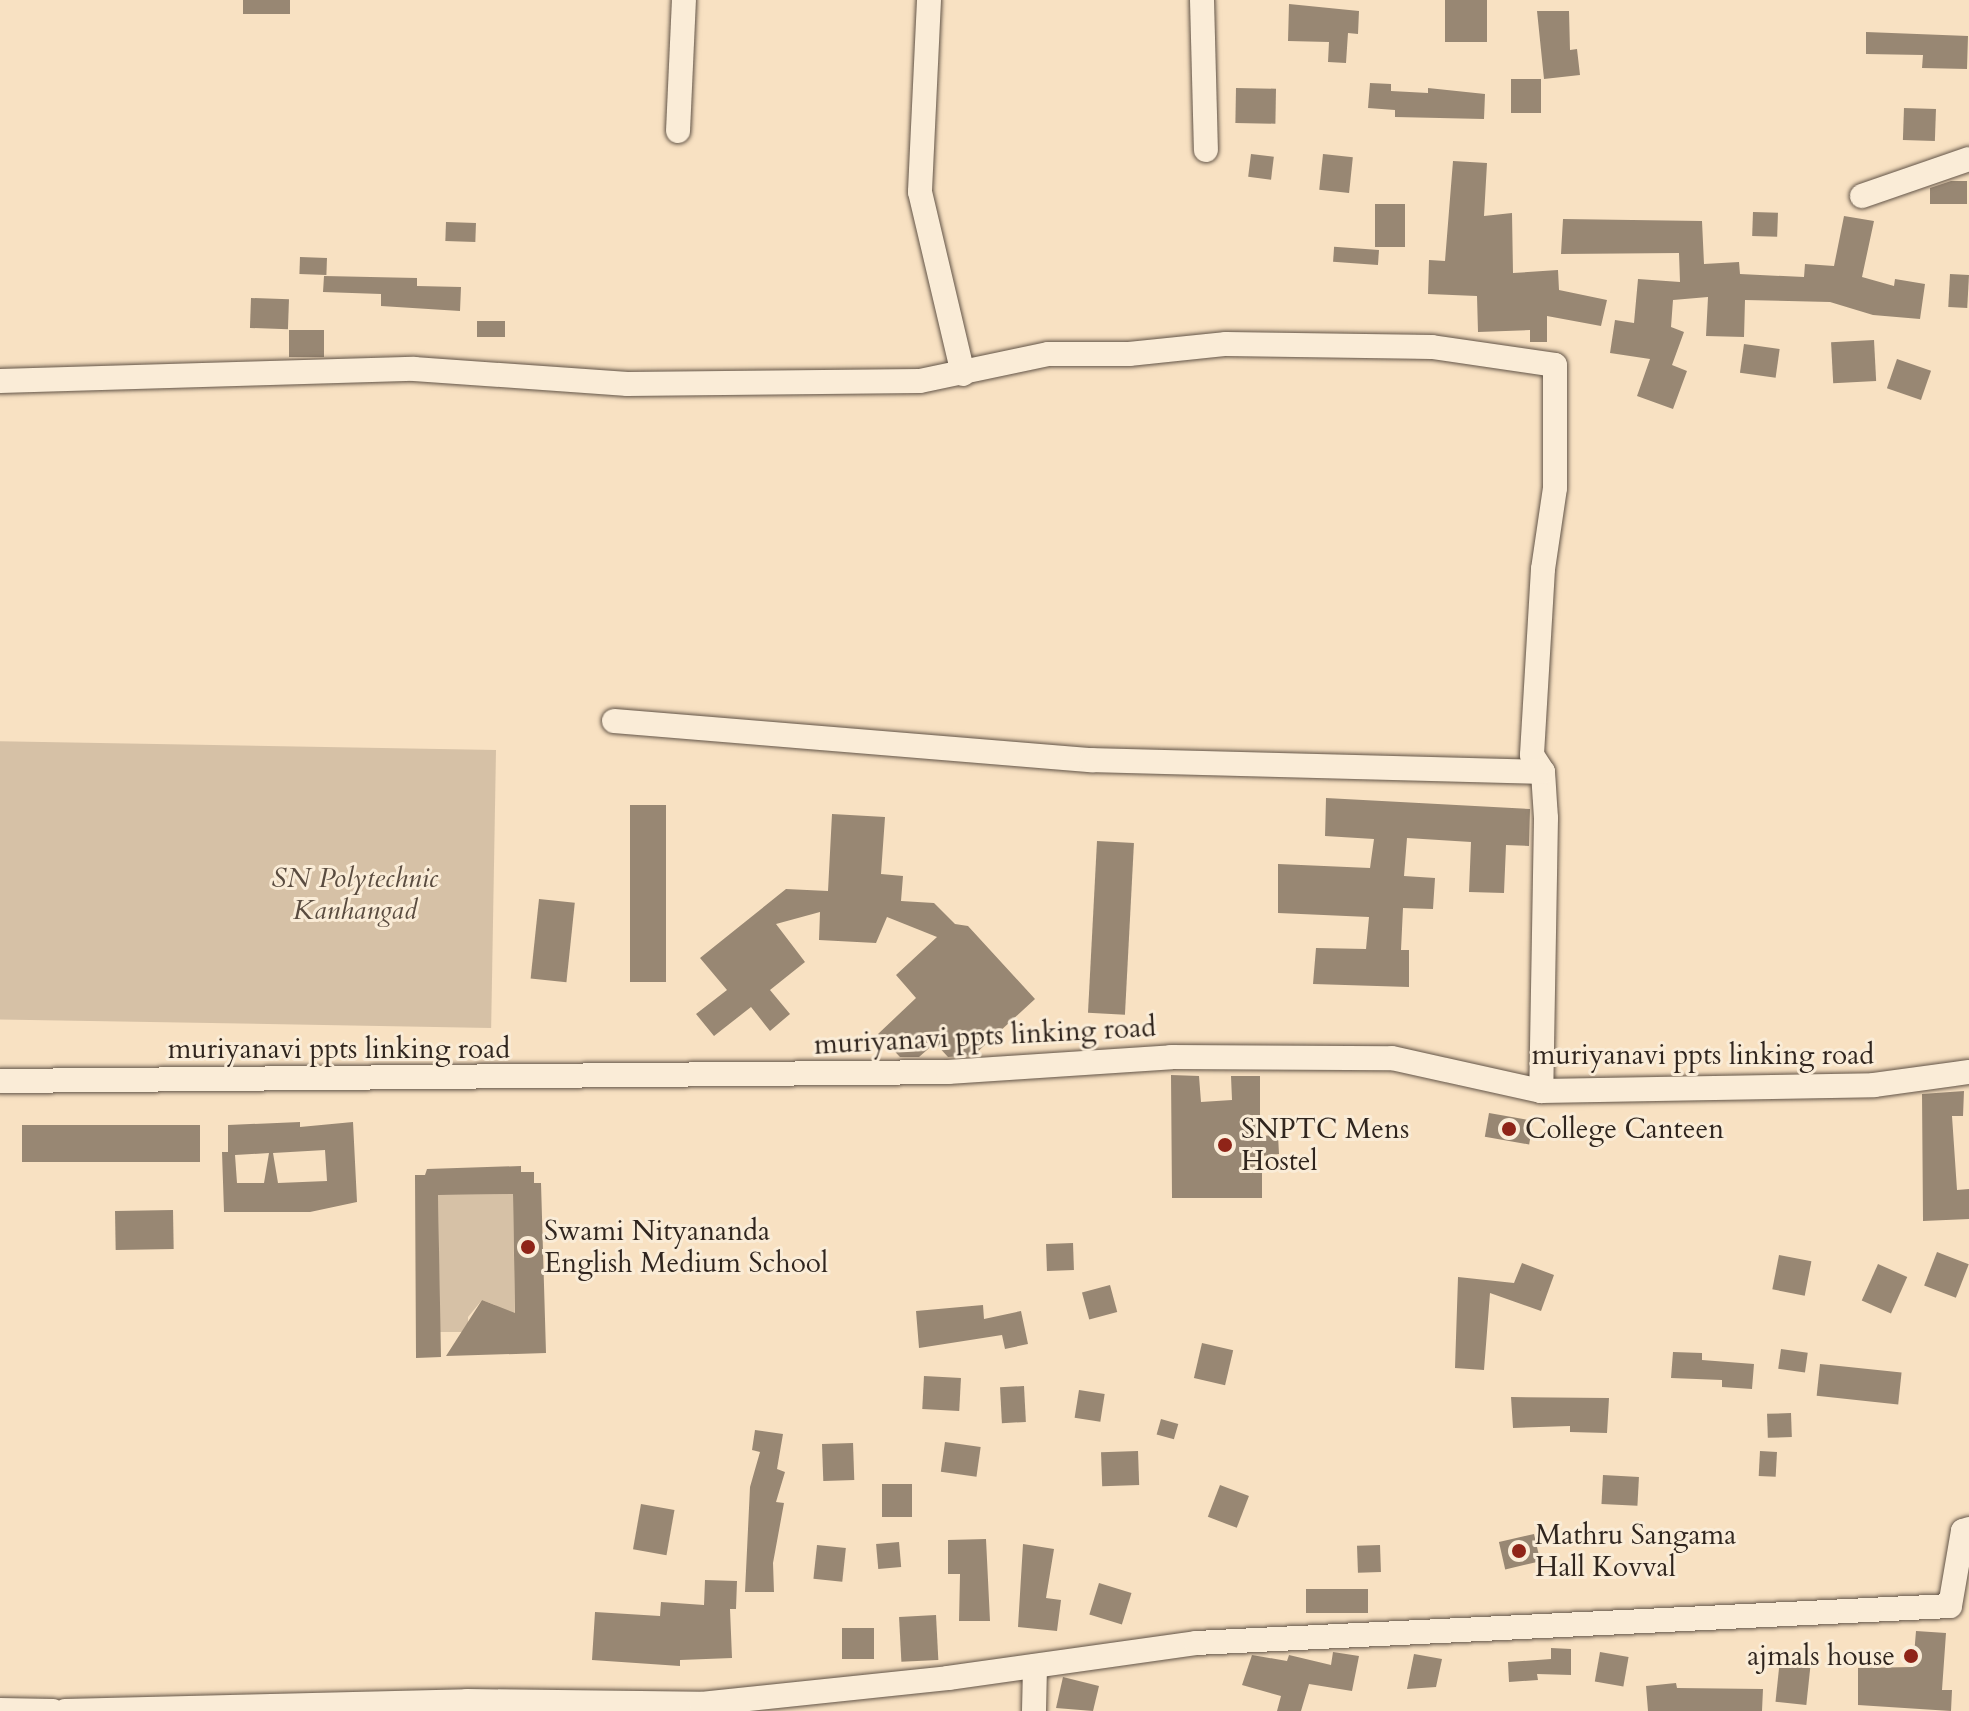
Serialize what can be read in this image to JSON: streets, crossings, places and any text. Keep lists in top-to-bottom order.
{
  "streets": {
    "street": ["muriyanavi ppts linking road"]
  },
  "parks": ["SN Polytechnic Kanhangad"],
  "places": [
    "College Canteen",
    "SNPTC Mens Hostel",
    "Swami Nityananda English Medium School",
    "Mathru Sangama Hall Kovval",
    "ajmals house"
  ]
}
